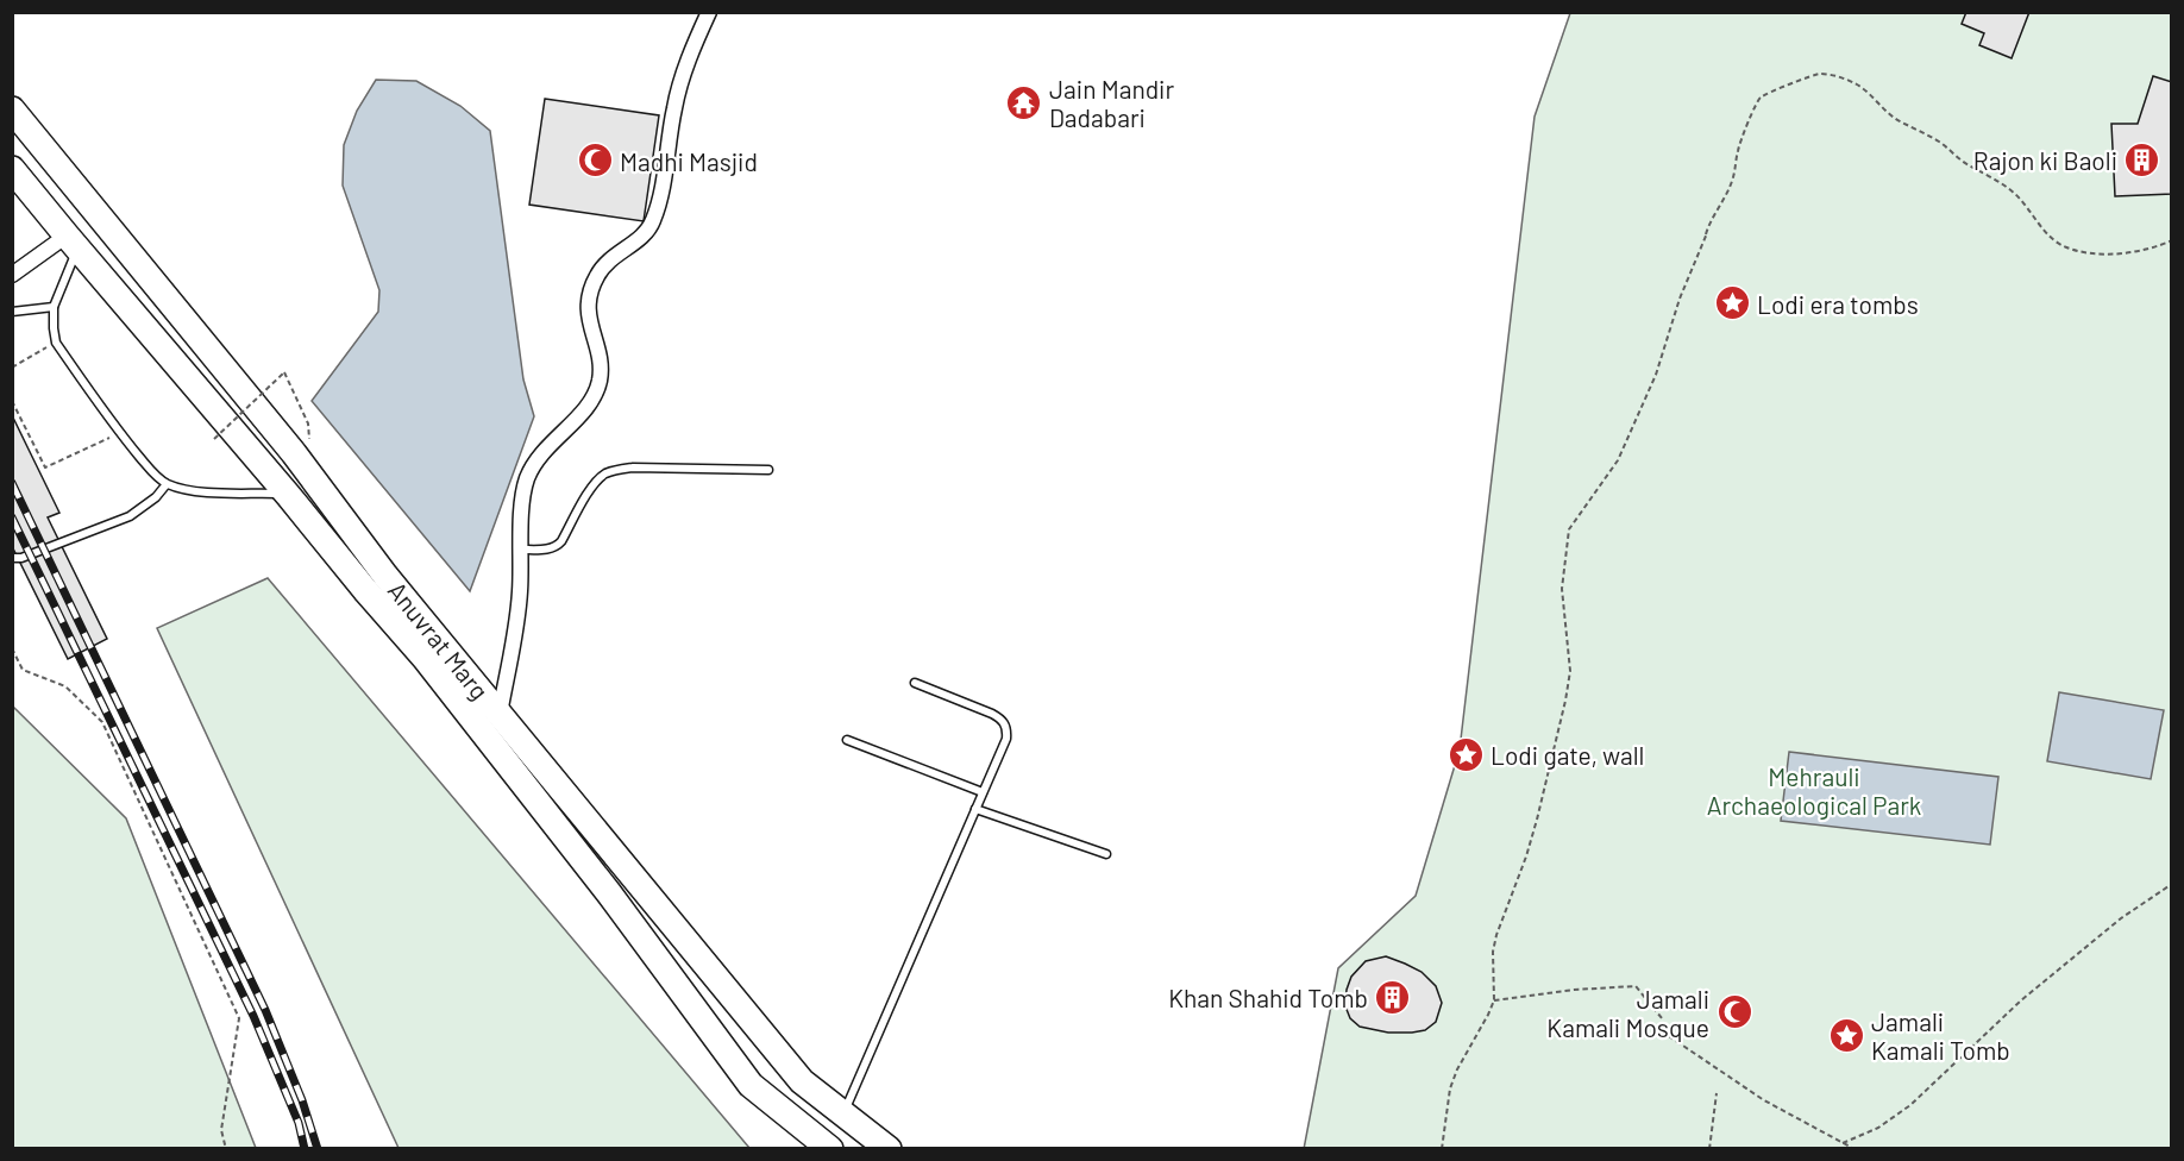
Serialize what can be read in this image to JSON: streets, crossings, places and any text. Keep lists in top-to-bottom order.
{
  "streets": {
    "highway": ["Anuvrat Marg"]
  },
  "parks": ["Mehrauli Archaeological Park"],
  "places": {
    "temple": ["Jain Mandir Dadabari"],
    "building": ["Rajon ki Baoli", "Khan Shahid Tomb"],
    "mosque": ["Madhi Masjid", "Jamali Kamali Mosque"],
    "place": ["Lodi era tombs", "Lodi gate, wall", "Jamali Kamali Tomb"]
  }
}
